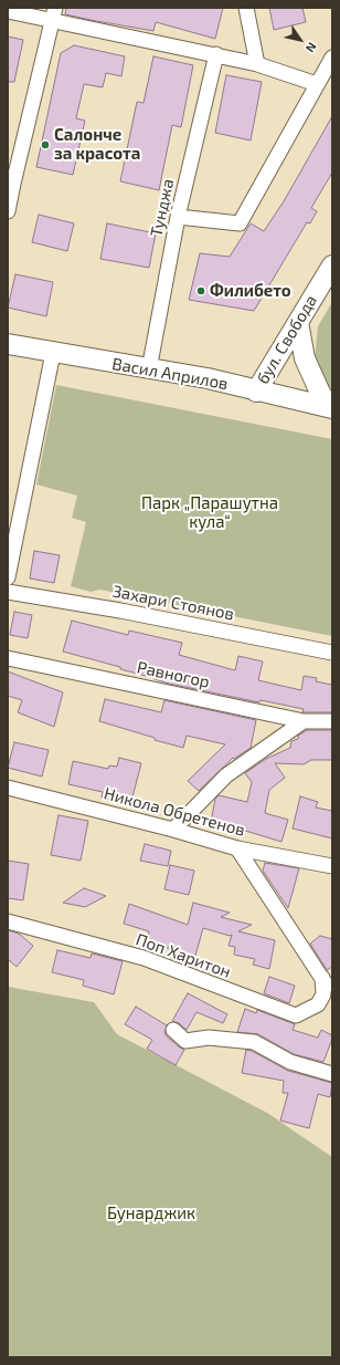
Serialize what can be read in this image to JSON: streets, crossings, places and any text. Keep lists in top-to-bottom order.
{
  "streets": {
    "main road": ["бул. Свобода", "Васил Априлов"],
    "street": [
      "Тунджа",
      "Захари Стоянов",
      "Равногор",
      "Никола Обретенов",
      "Поп Харитон"
    ]
  },
  "crossings": [
    ["Тунджа", "Васил Априлов"],
    ["бул. Свобода", "Васил Априлов"]
  ],
  "parks": ["Парк „Парашутна кула“", "Бунарджик"],
  "places": ["Салонче за красота", "Филибето"],
  "north": "bottom right"
}
